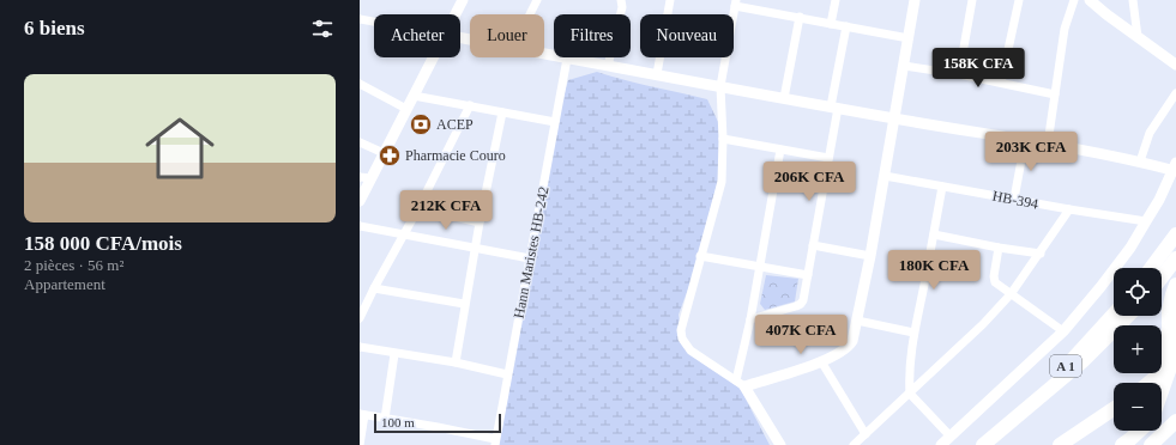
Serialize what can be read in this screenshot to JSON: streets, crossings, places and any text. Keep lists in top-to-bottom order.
{
  "streets": {
    "highway": ["A 1"],
    "street": ["HB-394", "Hann Maristes HB-242"]
  },
  "places": {
    "bank": ["ACEP"],
    "pharmacy": ["Pharmacie Couro"]
  },
  "scale_bar": "100 m",
  "page": {
    "heading": "6 biens",
    "chip": [
      "Acheter",
      "Louer",
      "Filtres",
      "Nouveau"
    ],
    "price": [
      "158K CFA",
      "203K CFA",
      "206K CFA",
      "212K CFA",
      "180K CFA",
      "407K CFA"
    ],
    "list": [
      {
        "name": "158 000 CFA/mois",
        "note": "2 pièces · 56 m² · Appartement"
      }
    ],
    "map_buttons": ["+", "−"],
    "scale": "100 m"
  }
}
